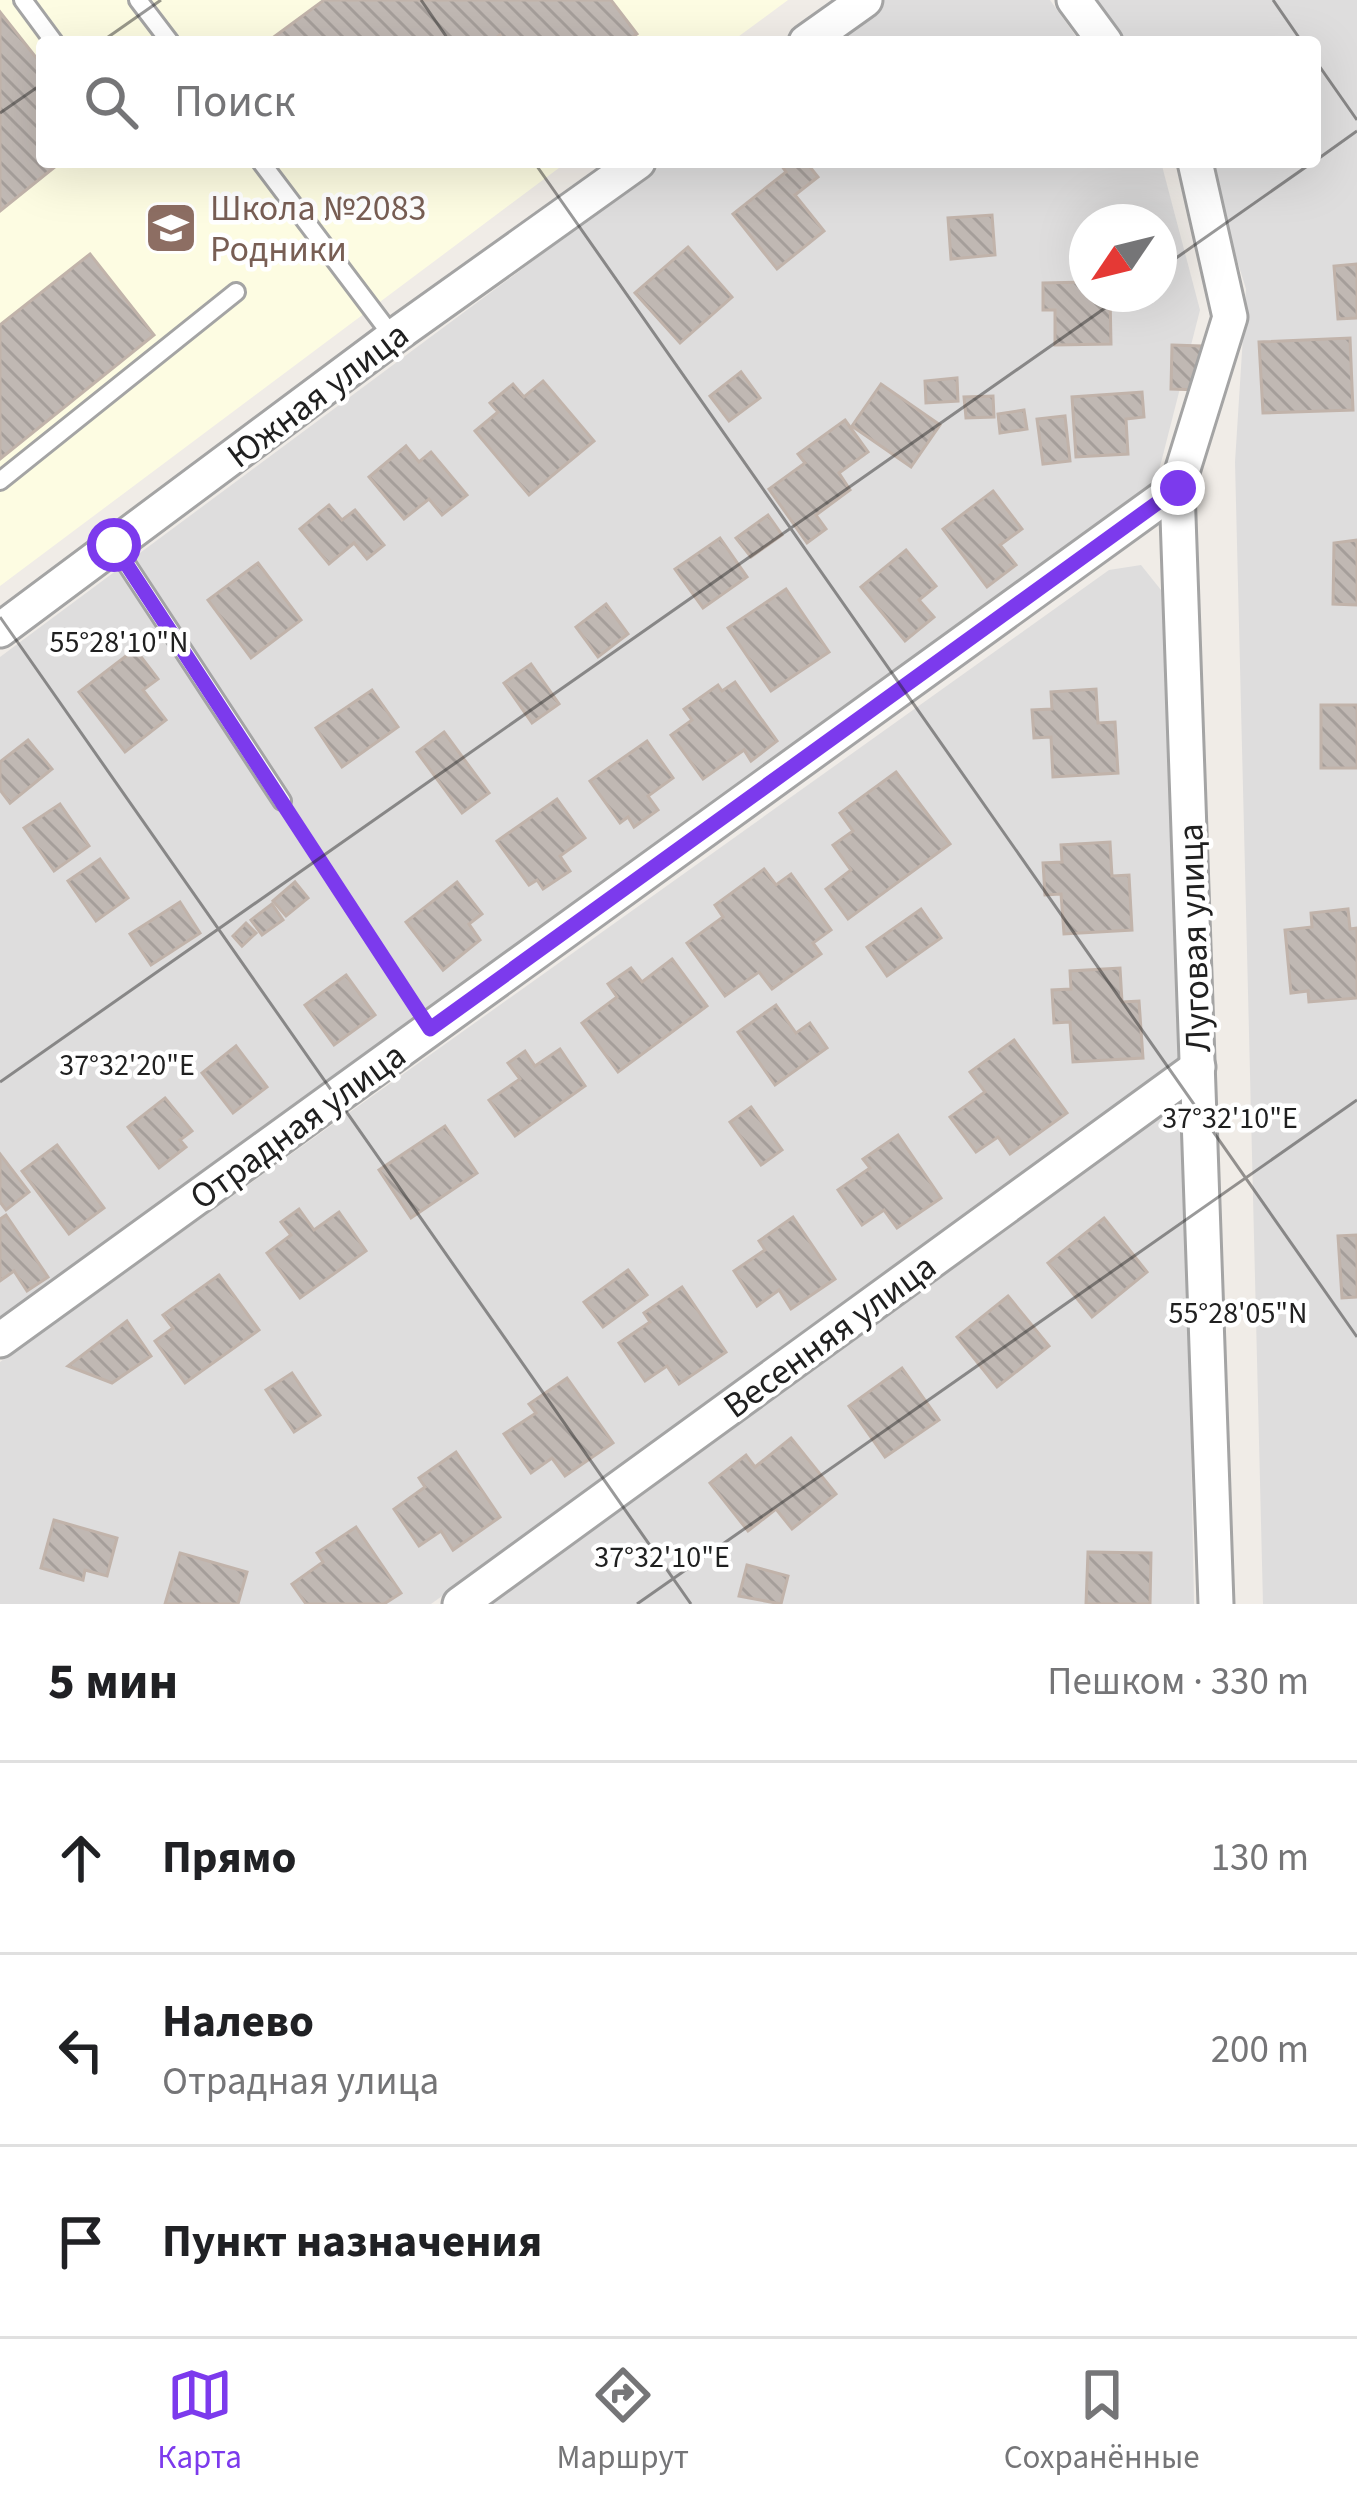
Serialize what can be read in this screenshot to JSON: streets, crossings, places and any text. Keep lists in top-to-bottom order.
{
  "streets": {
    "street": [
      "Южная улица",
      "Луговая улица",
      "Отрадная улица",
      "Весенняя улица"
    ]
  },
  "crossings": [
    ["Луговая улица", "Отрадная улица"],
    ["Луговая улица", "Весенняя улица"]
  ],
  "places": {
    "school or university": ["Школа №2083 Родники"]
  },
  "north": "bottom left",
  "page": {
    "search": "Поиск",
    "heading": ["5 мин", "Пешком · 330 m"],
    "list": [
      ["Прямо", "130 m"],
      ["Налево", "Отрадная улица", "200 m"],
      "Пункт назначения"
    ],
    "nav": ["Карта", "Маршрут", "Сохранённые"]
  },
  "coordinates": [
    "55°28'10\"N",
    "37°32'20\"E",
    "37°32'10\"E",
    "55°28'05\"N"
  ]
}
